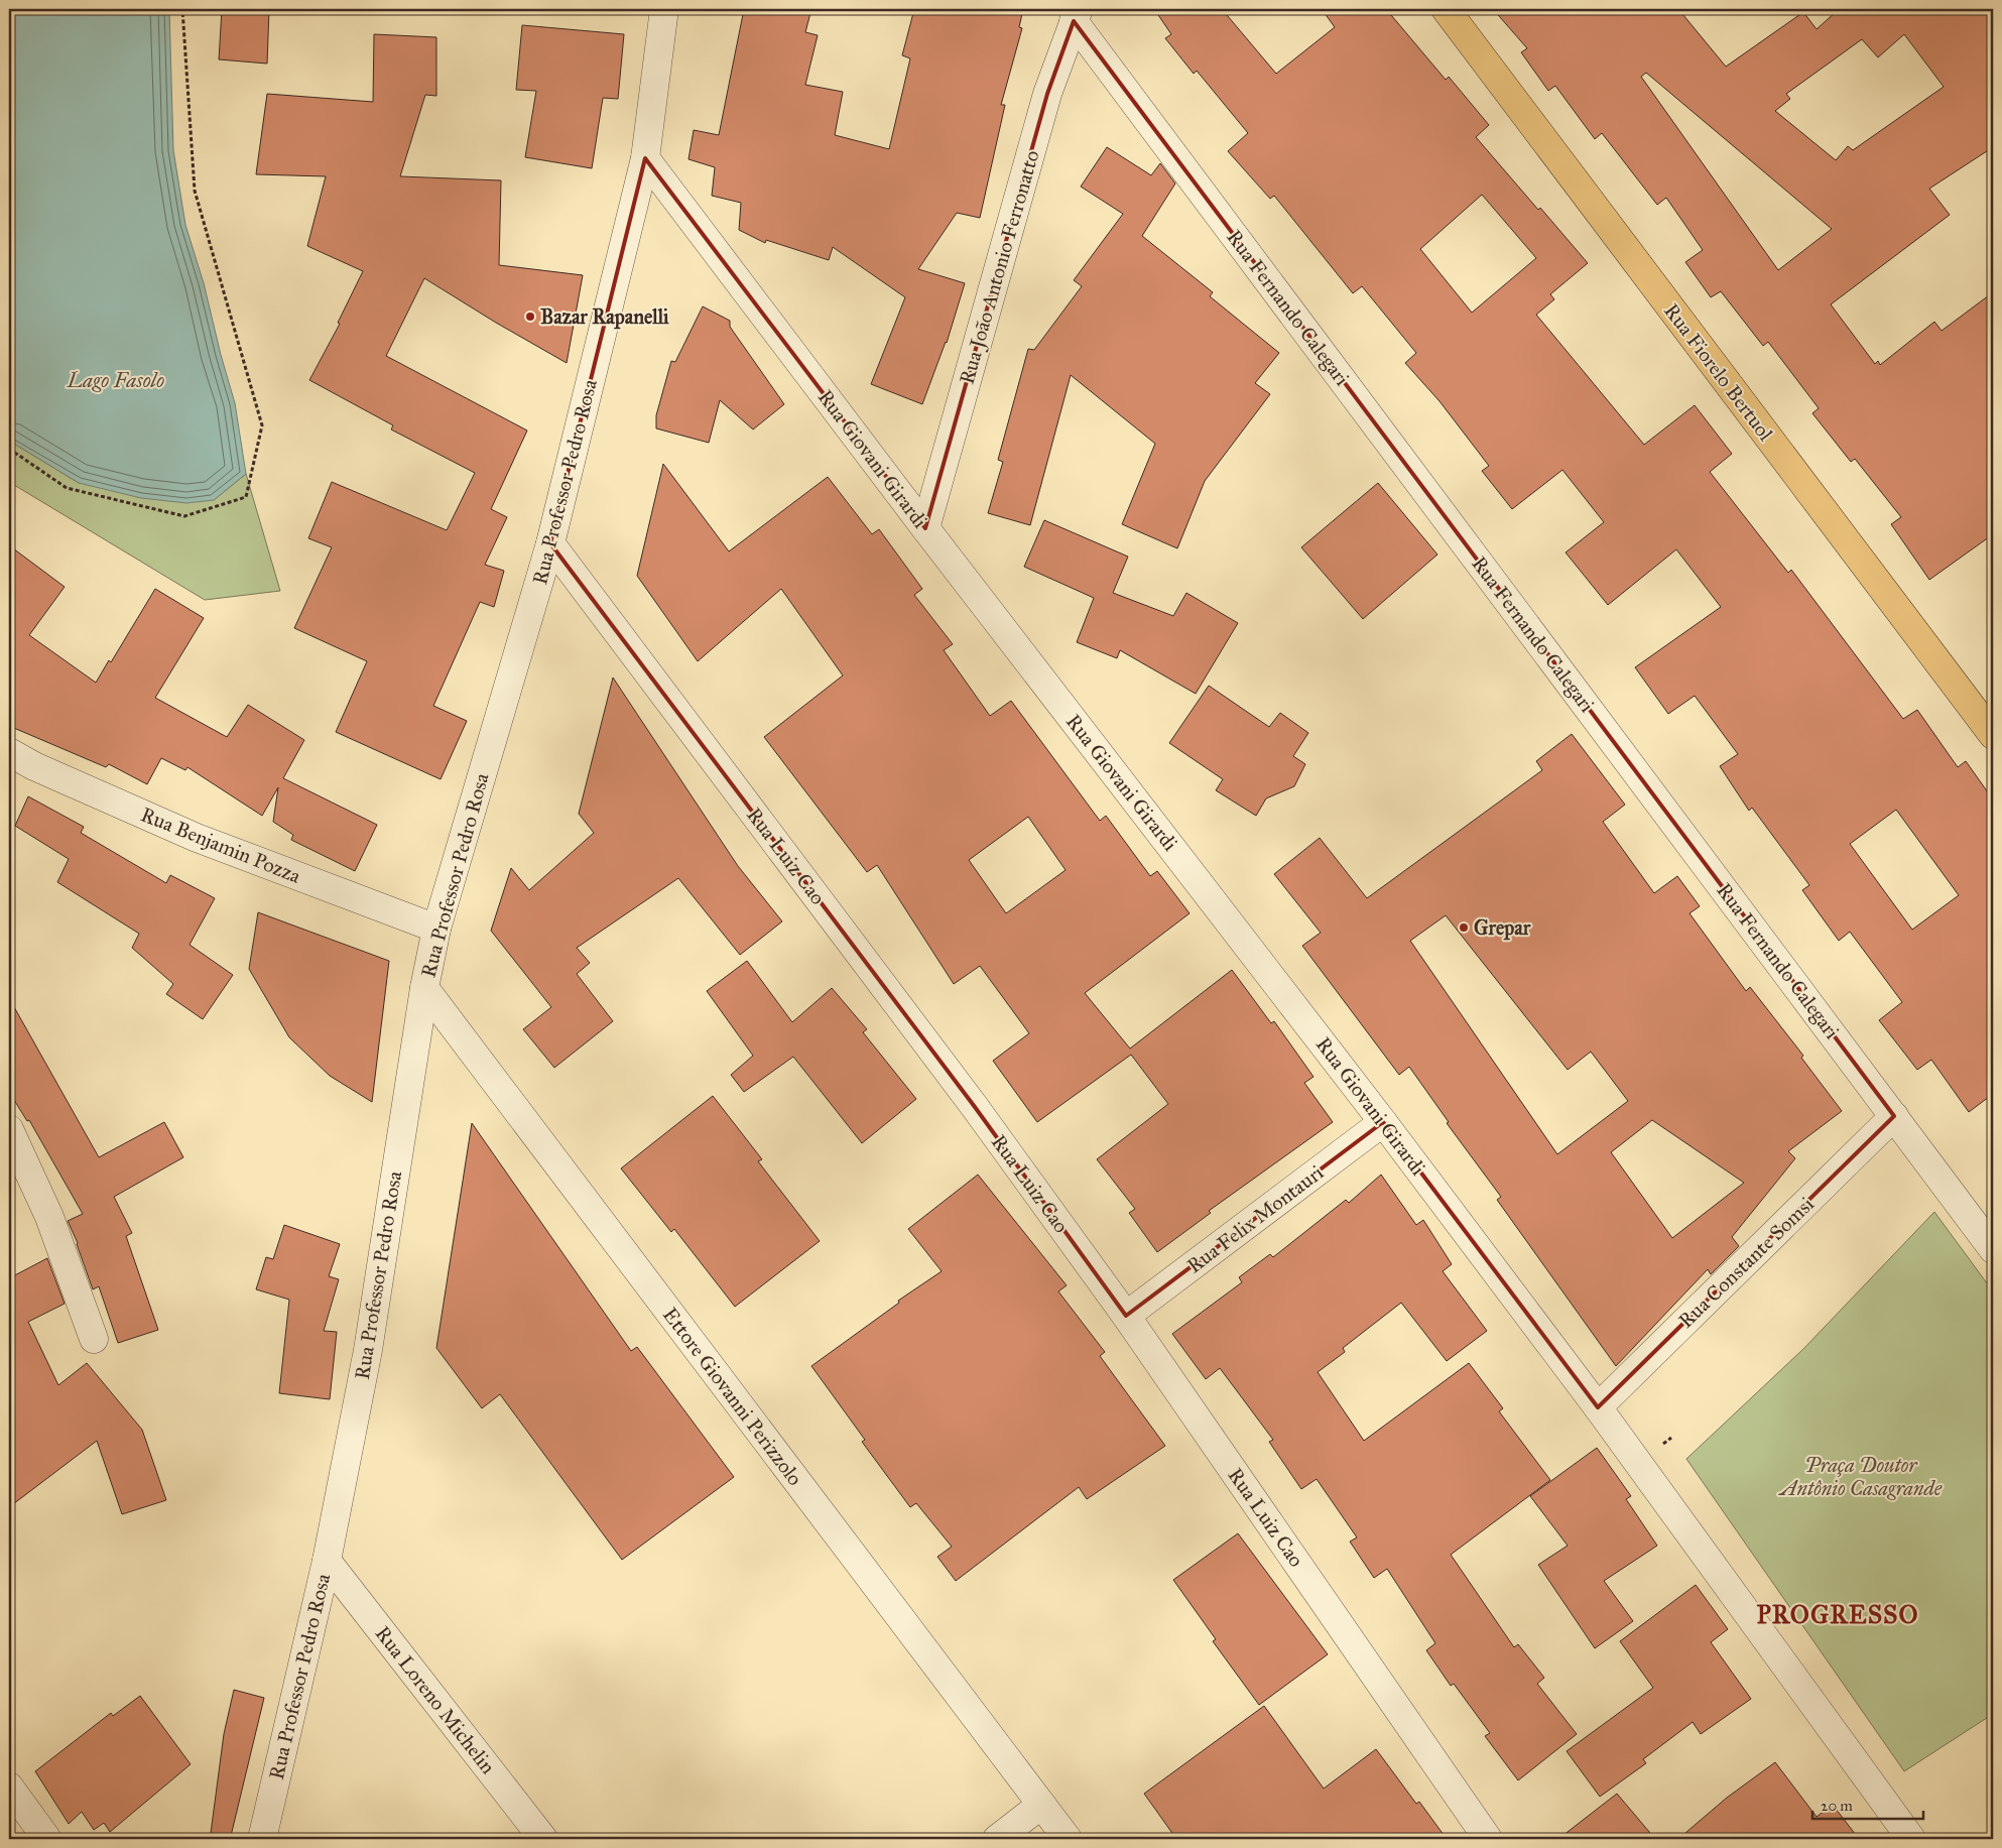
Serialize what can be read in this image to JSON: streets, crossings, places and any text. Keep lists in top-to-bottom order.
{
  "streets": {
    "main road": ["Rua Fiorelo Bertuol"],
    "street": [
      "Rua João Antonio Ferronatto",
      "Rua Fernando Calegari",
      "Rua Giovani Girardi",
      "Rua Professor Pedro Rosa",
      "Rua Benjamin Pozza",
      "Rua Luiz Cao",
      "Rua Felix Montauri",
      "Rua Constante Somsi",
      "Ettore Giovanni Perizzolo",
      "Rua Loreno Michelin"
    ]
  },
  "crossings": [
    ["Rua João Antonio Ferronatto", "Rua Fernando Calegari"],
    ["Rua João Antonio Ferronatto", "Rua Giovani Girardi"],
    ["Rua Fernando Calegari", "Rua Constante Somsi"],
    ["Rua Giovani Girardi", "Rua Professor Pedro Rosa"],
    ["Rua Giovani Girardi", "Rua Felix Montauri"],
    ["Rua Giovani Girardi", "Rua Constante Somsi"],
    ["Rua Professor Pedro Rosa", "Rua Benjamin Pozza"],
    ["Rua Professor Pedro Rosa", "Rua Luiz Cao"],
    ["Rua Professor Pedro Rosa", "Ettore Giovanni Perizzolo"],
    ["Rua Professor Pedro Rosa", "Rua Loreno Michelin"],
    ["Rua Luiz Cao", "Rua Felix Montauri"]
  ],
  "districts": ["PROGRESSO"],
  "water": ["Lago Fasolo"],
  "parks": ["Praça Doutor Antônio Casagrande"],
  "places": ["Bazar Rapanelli", "Grepar"],
  "scale_bar": "20 m"
}
